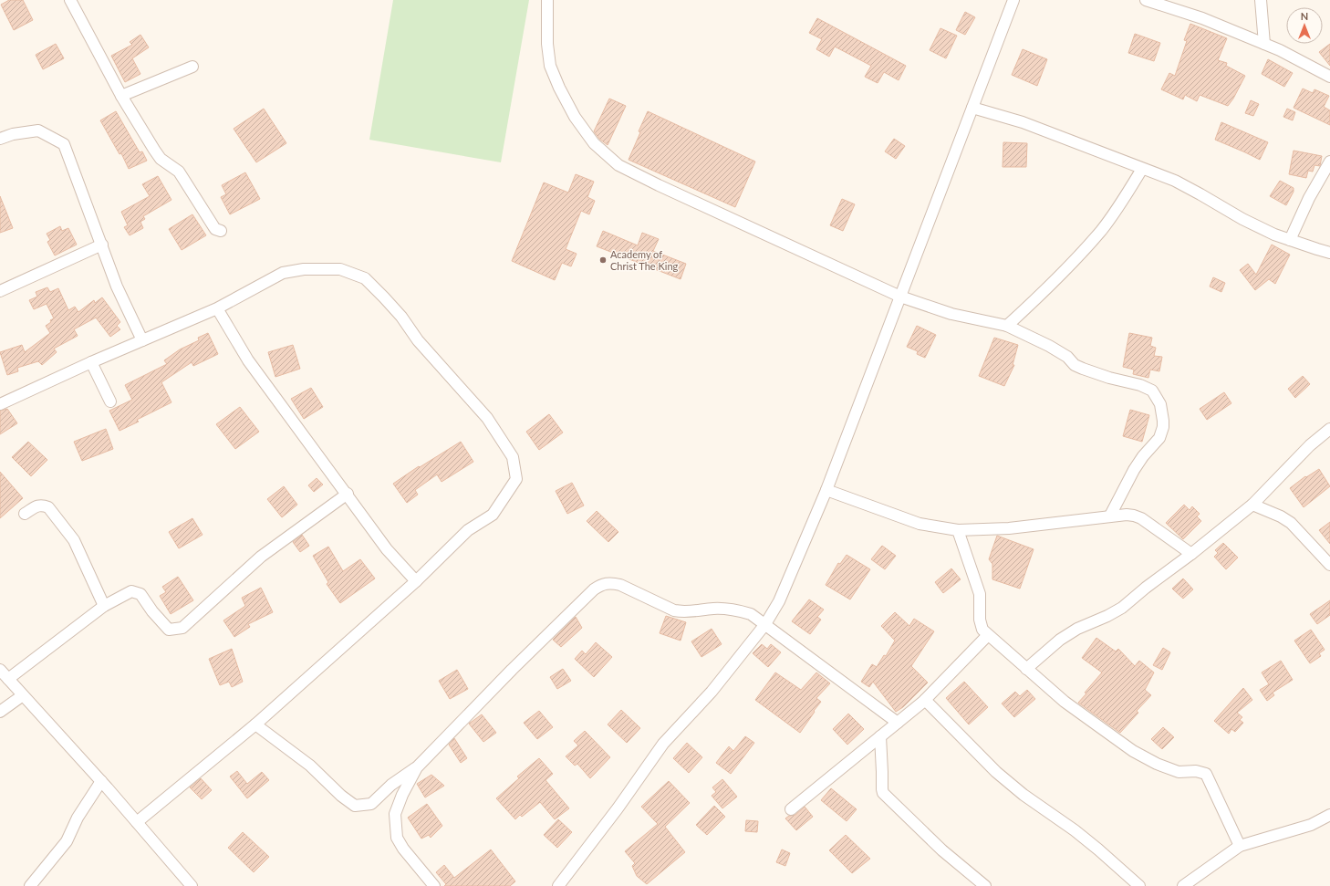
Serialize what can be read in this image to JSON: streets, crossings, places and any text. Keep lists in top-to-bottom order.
{
  "places": ["Academy of Christ The King"],
  "north": "top"
}
